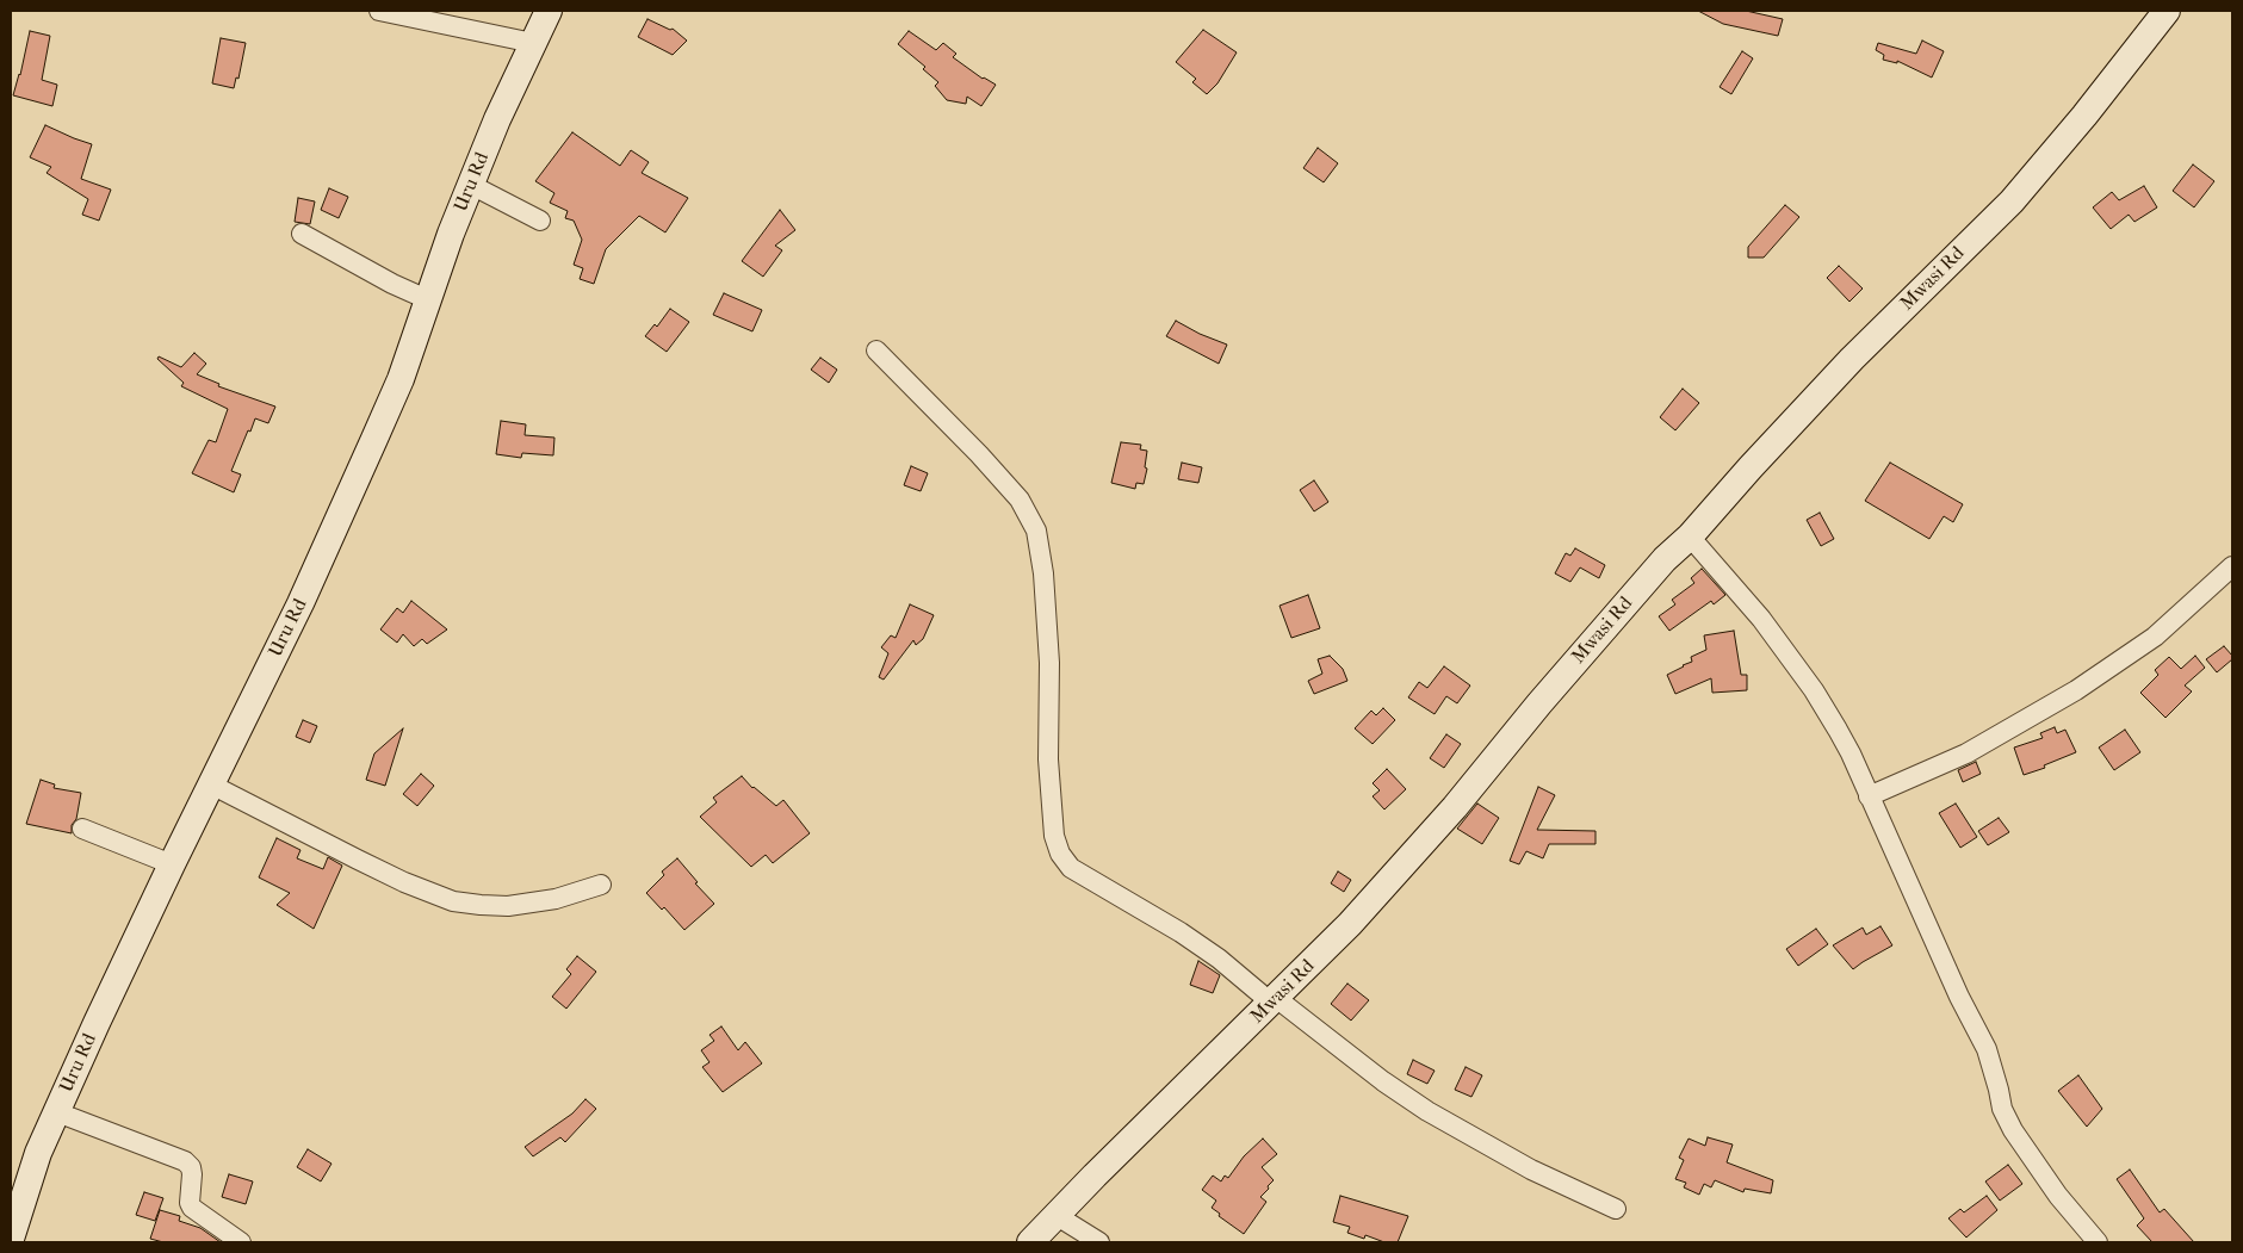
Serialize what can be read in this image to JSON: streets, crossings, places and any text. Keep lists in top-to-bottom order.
{
  "streets": {
    "street": ["Uru Rd", "Mwasi Rd"]
  }
}
